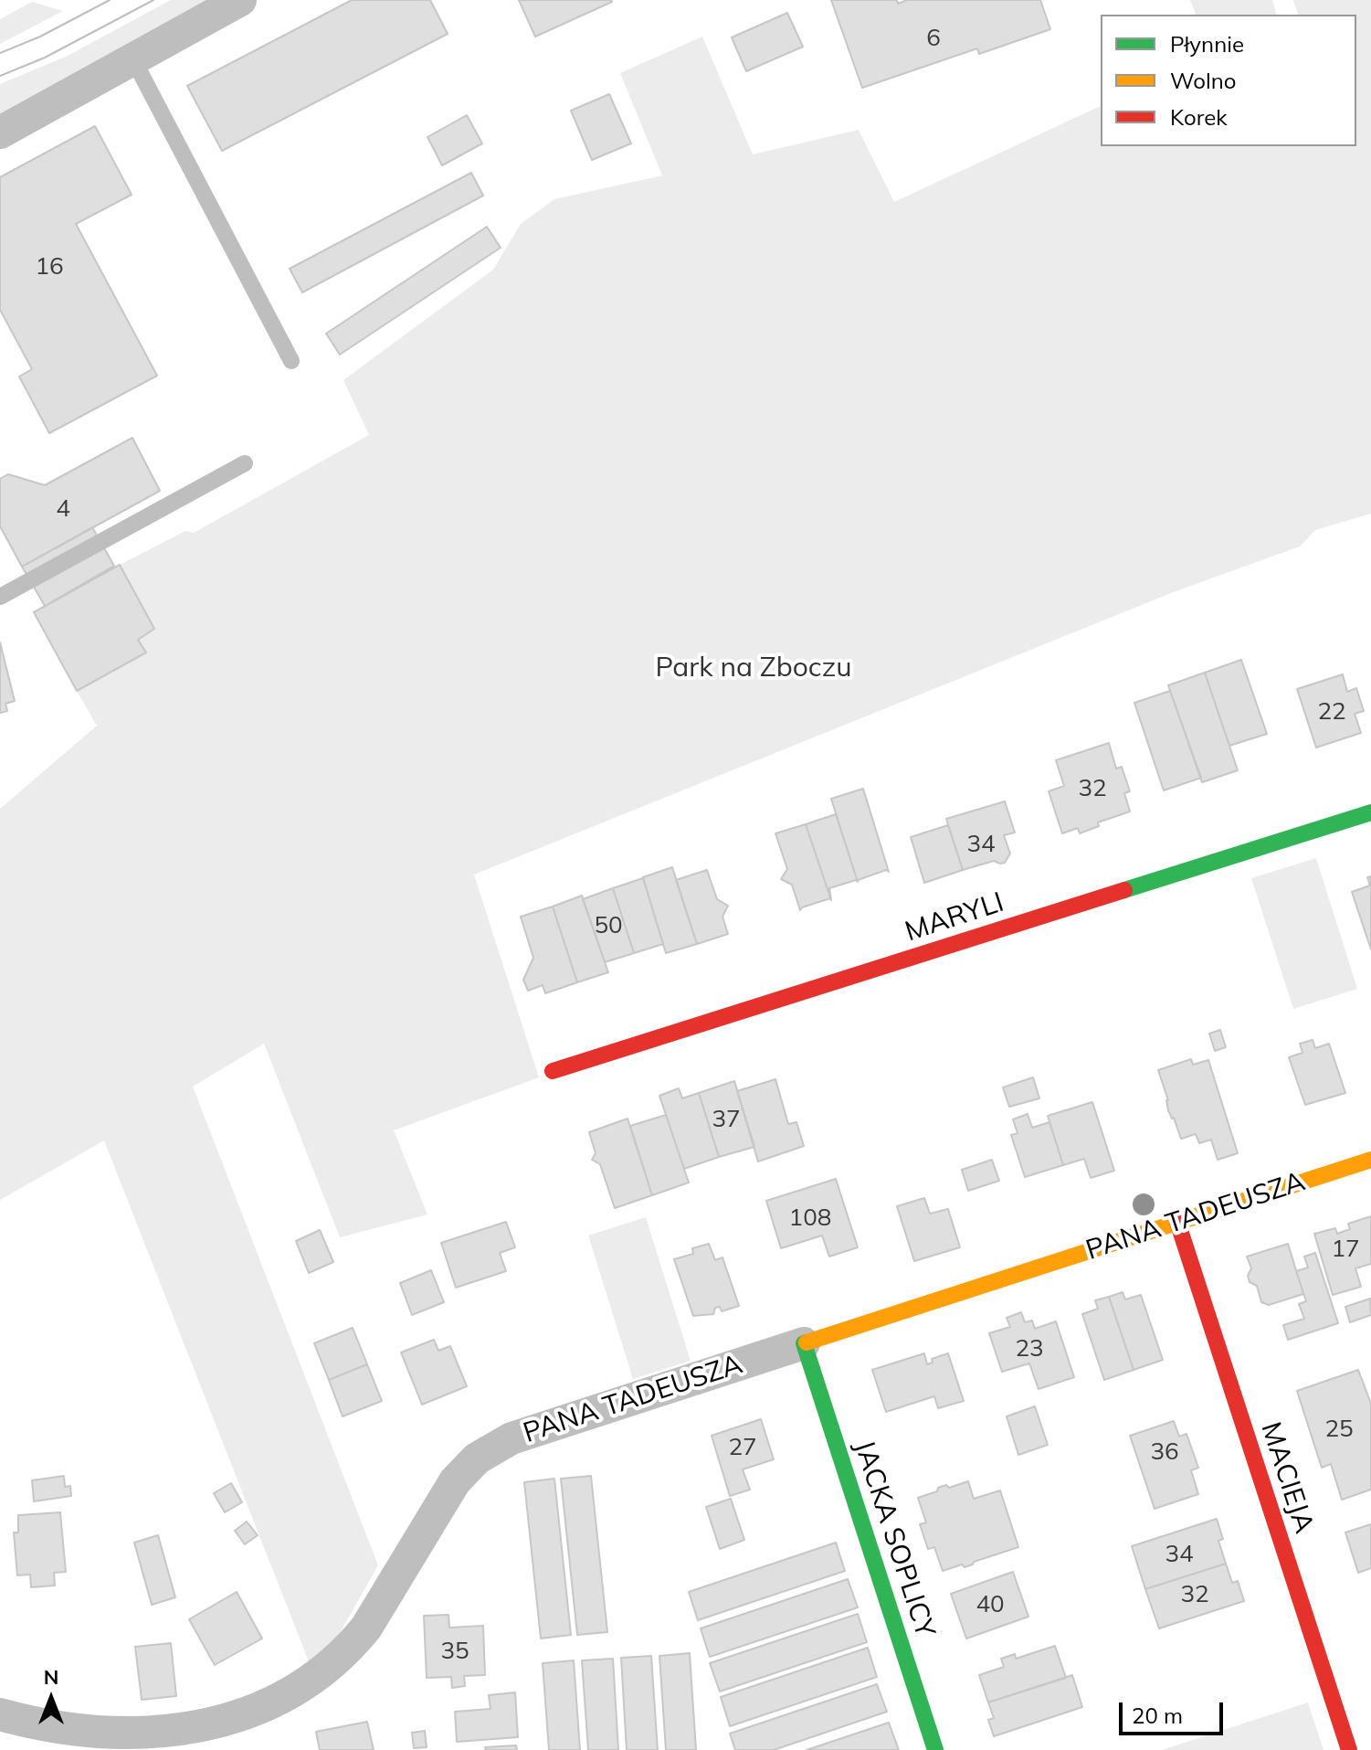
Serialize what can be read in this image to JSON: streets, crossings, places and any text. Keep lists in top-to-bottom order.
{
  "streets": {
    "street": [
      "MARYLI",
      "PANA TADEUSZA",
      "MACIEJA",
      "JACKA SOPLICY"
    ]
  },
  "crossings": [
    ["PANA TADEUSZA", "MACIEJA"],
    ["PANA TADEUSZA", "JACKA SOPLICY"]
  ],
  "parks": ["Park na Zboczu"],
  "house_numbers": [
    "6",
    "16",
    "4",
    "22",
    "32",
    "34",
    "50",
    "37",
    "108",
    "17",
    "23",
    "25",
    "27",
    "36",
    "34",
    "32",
    "40",
    "35"
  ],
  "legend": ["Płynnie", "Wolno", "Korek"],
  "scale_bar": "20 m",
  "north": "top"
}
